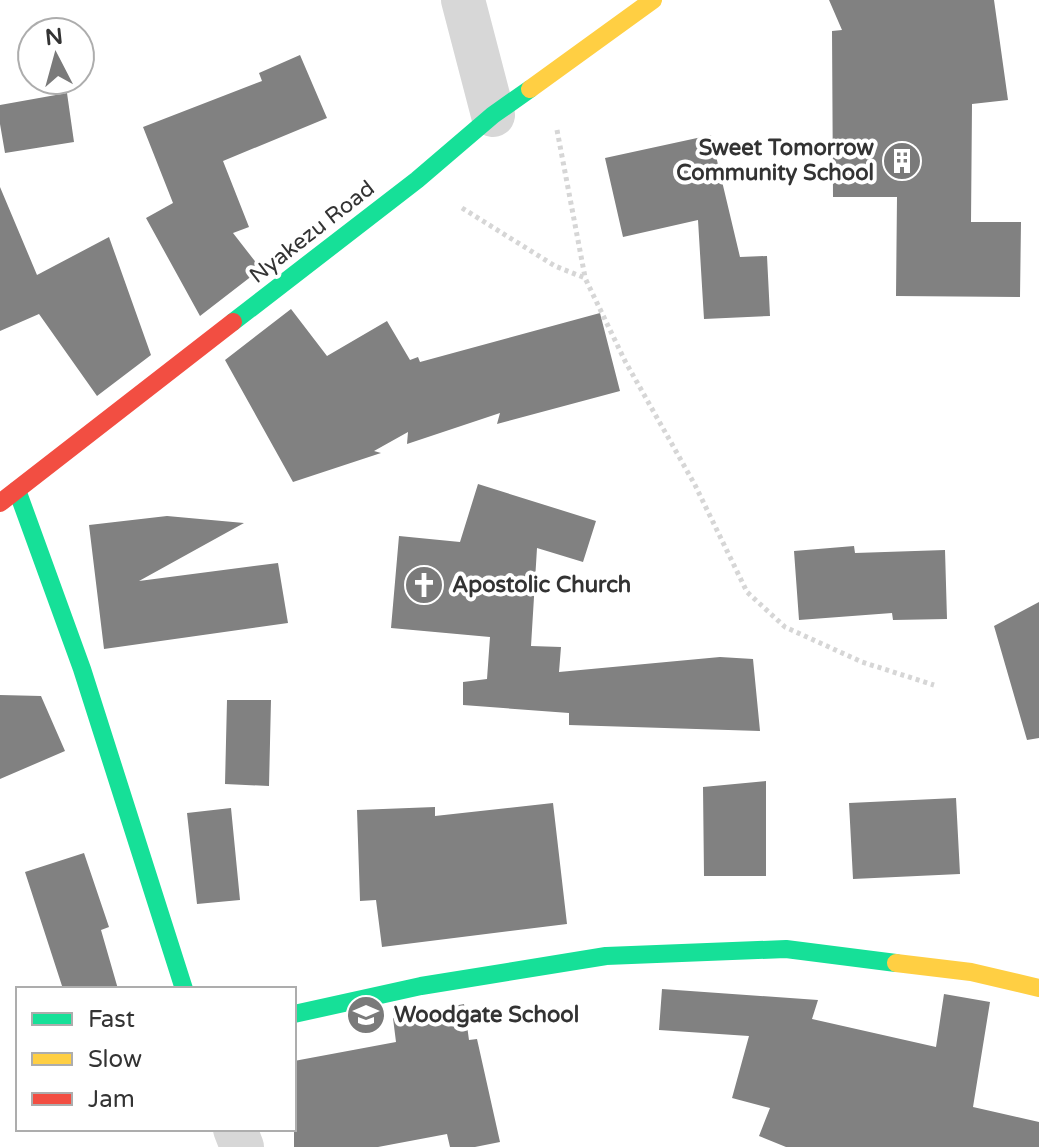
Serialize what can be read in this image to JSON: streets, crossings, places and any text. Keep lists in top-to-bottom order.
{
  "streets": {
    "street": ["Nyakezu Road"]
  },
  "places": {
    "building": ["Sweet Tomorrow Community School"],
    "church": ["Apostolic Church"],
    "school or university": ["Woodgate School"]
  },
  "legend": ["Fast", "Slow", "Jam"],
  "north": "top"
}
